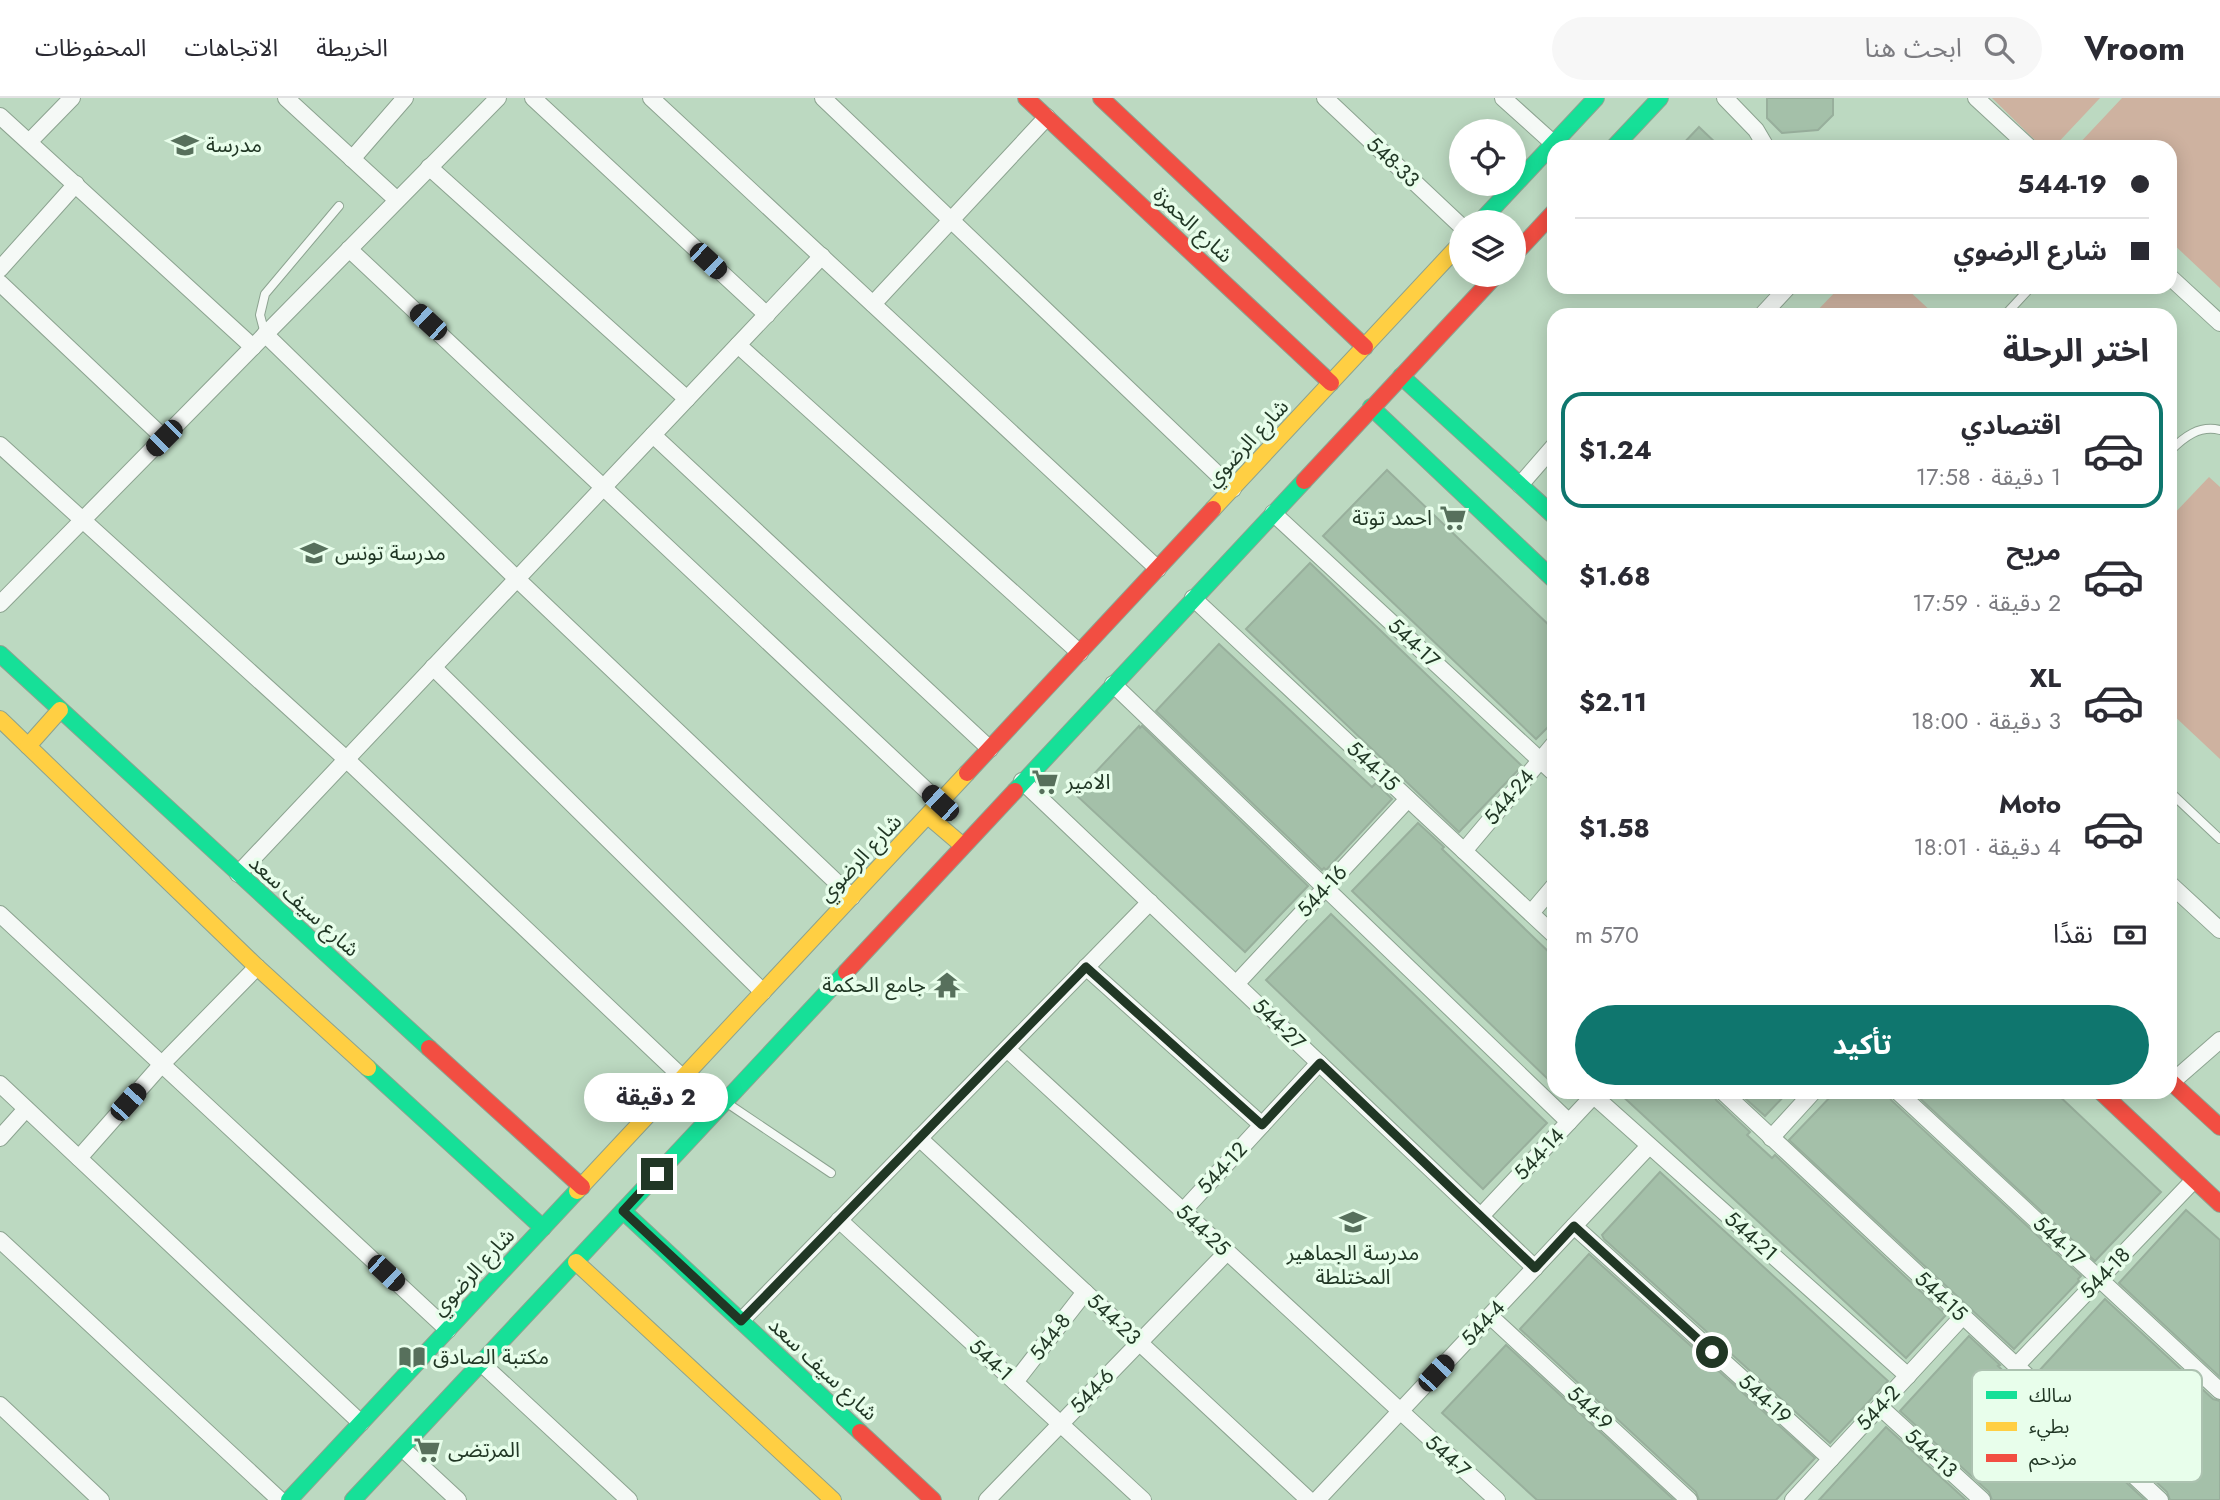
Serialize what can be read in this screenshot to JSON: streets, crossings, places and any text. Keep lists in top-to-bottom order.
{
  "streets": {
    "street": [
      "548-33",
      "شارع الحمزة",
      "شارع الرضوي",
      "544-17",
      "544-15",
      "544-24",
      "544-16",
      "شارع سيف سعد",
      "544-27",
      "544-14",
      "544-12",
      "544-25",
      "544-21",
      "544-18",
      "544-23",
      "544-4",
      "544-8",
      "544-1",
      "544-6",
      "544-19",
      "544-9",
      "544-2",
      "544-13",
      "544-7"
    ]
  },
  "crossings": [
    ["شارع الحمزة", "شارع الرضوي"],
    ["شارع الرضوي", "شارع سيف سعد"],
    ["544-17", "544-24"],
    ["544-17", "544-18"],
    ["544-15", "544-24"],
    ["544-15", "544-16"],
    ["544-15", "544-18"],
    ["544-15", "544-2"],
    ["544-16", "544-27"],
    ["544-27", "544-14"],
    ["544-27", "544-12"],
    ["544-27", "544-4"],
    ["544-12", "544-25"],
    ["544-25", "544-4"],
    ["544-25", "544-6"],
    ["544-25", "544-7"],
    ["544-21", "544-4"],
    ["544-21", "544-2"],
    ["544-23", "544-8"],
    ["544-23", "544-6"],
    ["544-4", "544-19"],
    ["544-4", "544-9"],
    ["544-4", "544-7"],
    ["544-8", "544-1"],
    ["544-1", "544-6"],
    ["544-19", "544-2"],
    ["544-2", "544-13"]
  ],
  "places": {
    "school or university": ["مدرسة", "مدرسة تونس", "مدرسة الجماهير المختلطة"],
    "supermarket": ["احمد توتة", "الامير", "المرتضى"],
    "temple": ["جامع الحكمة"],
    "library": ["مكتبة الصادق"]
  },
  "legend": ["سالك", "بطيء", "مزدحم"],
  "page": {
    "header": "Vroom",
    "search": "ابحث هنا",
    "nav": ["الخريطة", "الاتجاهات", "المحفوظات"],
    "banner": ["544-19", "شارع الرضوي"],
    "heading": "اختر الرحلة",
    "list": [
      {
        "name": "اقتصادي",
        "note": "1 دقيقة · 17:58",
        "value": "$1.24"
      },
      {
        "name": "مريح",
        "note": "2 دقيقة · 17:59",
        "value": "$1.68"
      },
      {
        "name": "XL",
        "note": "3 دقيقة · 18:00",
        "value": "$2.11"
      },
      {
        "name": "Moto",
        "note": "4 دقيقة · 18:01",
        "value": "$1.58"
      }
    ],
    "pay": ["نقدًا", "570 m"],
    "buttons": "تأكيد",
    "bubble": "2 دقيقة"
  }
}
